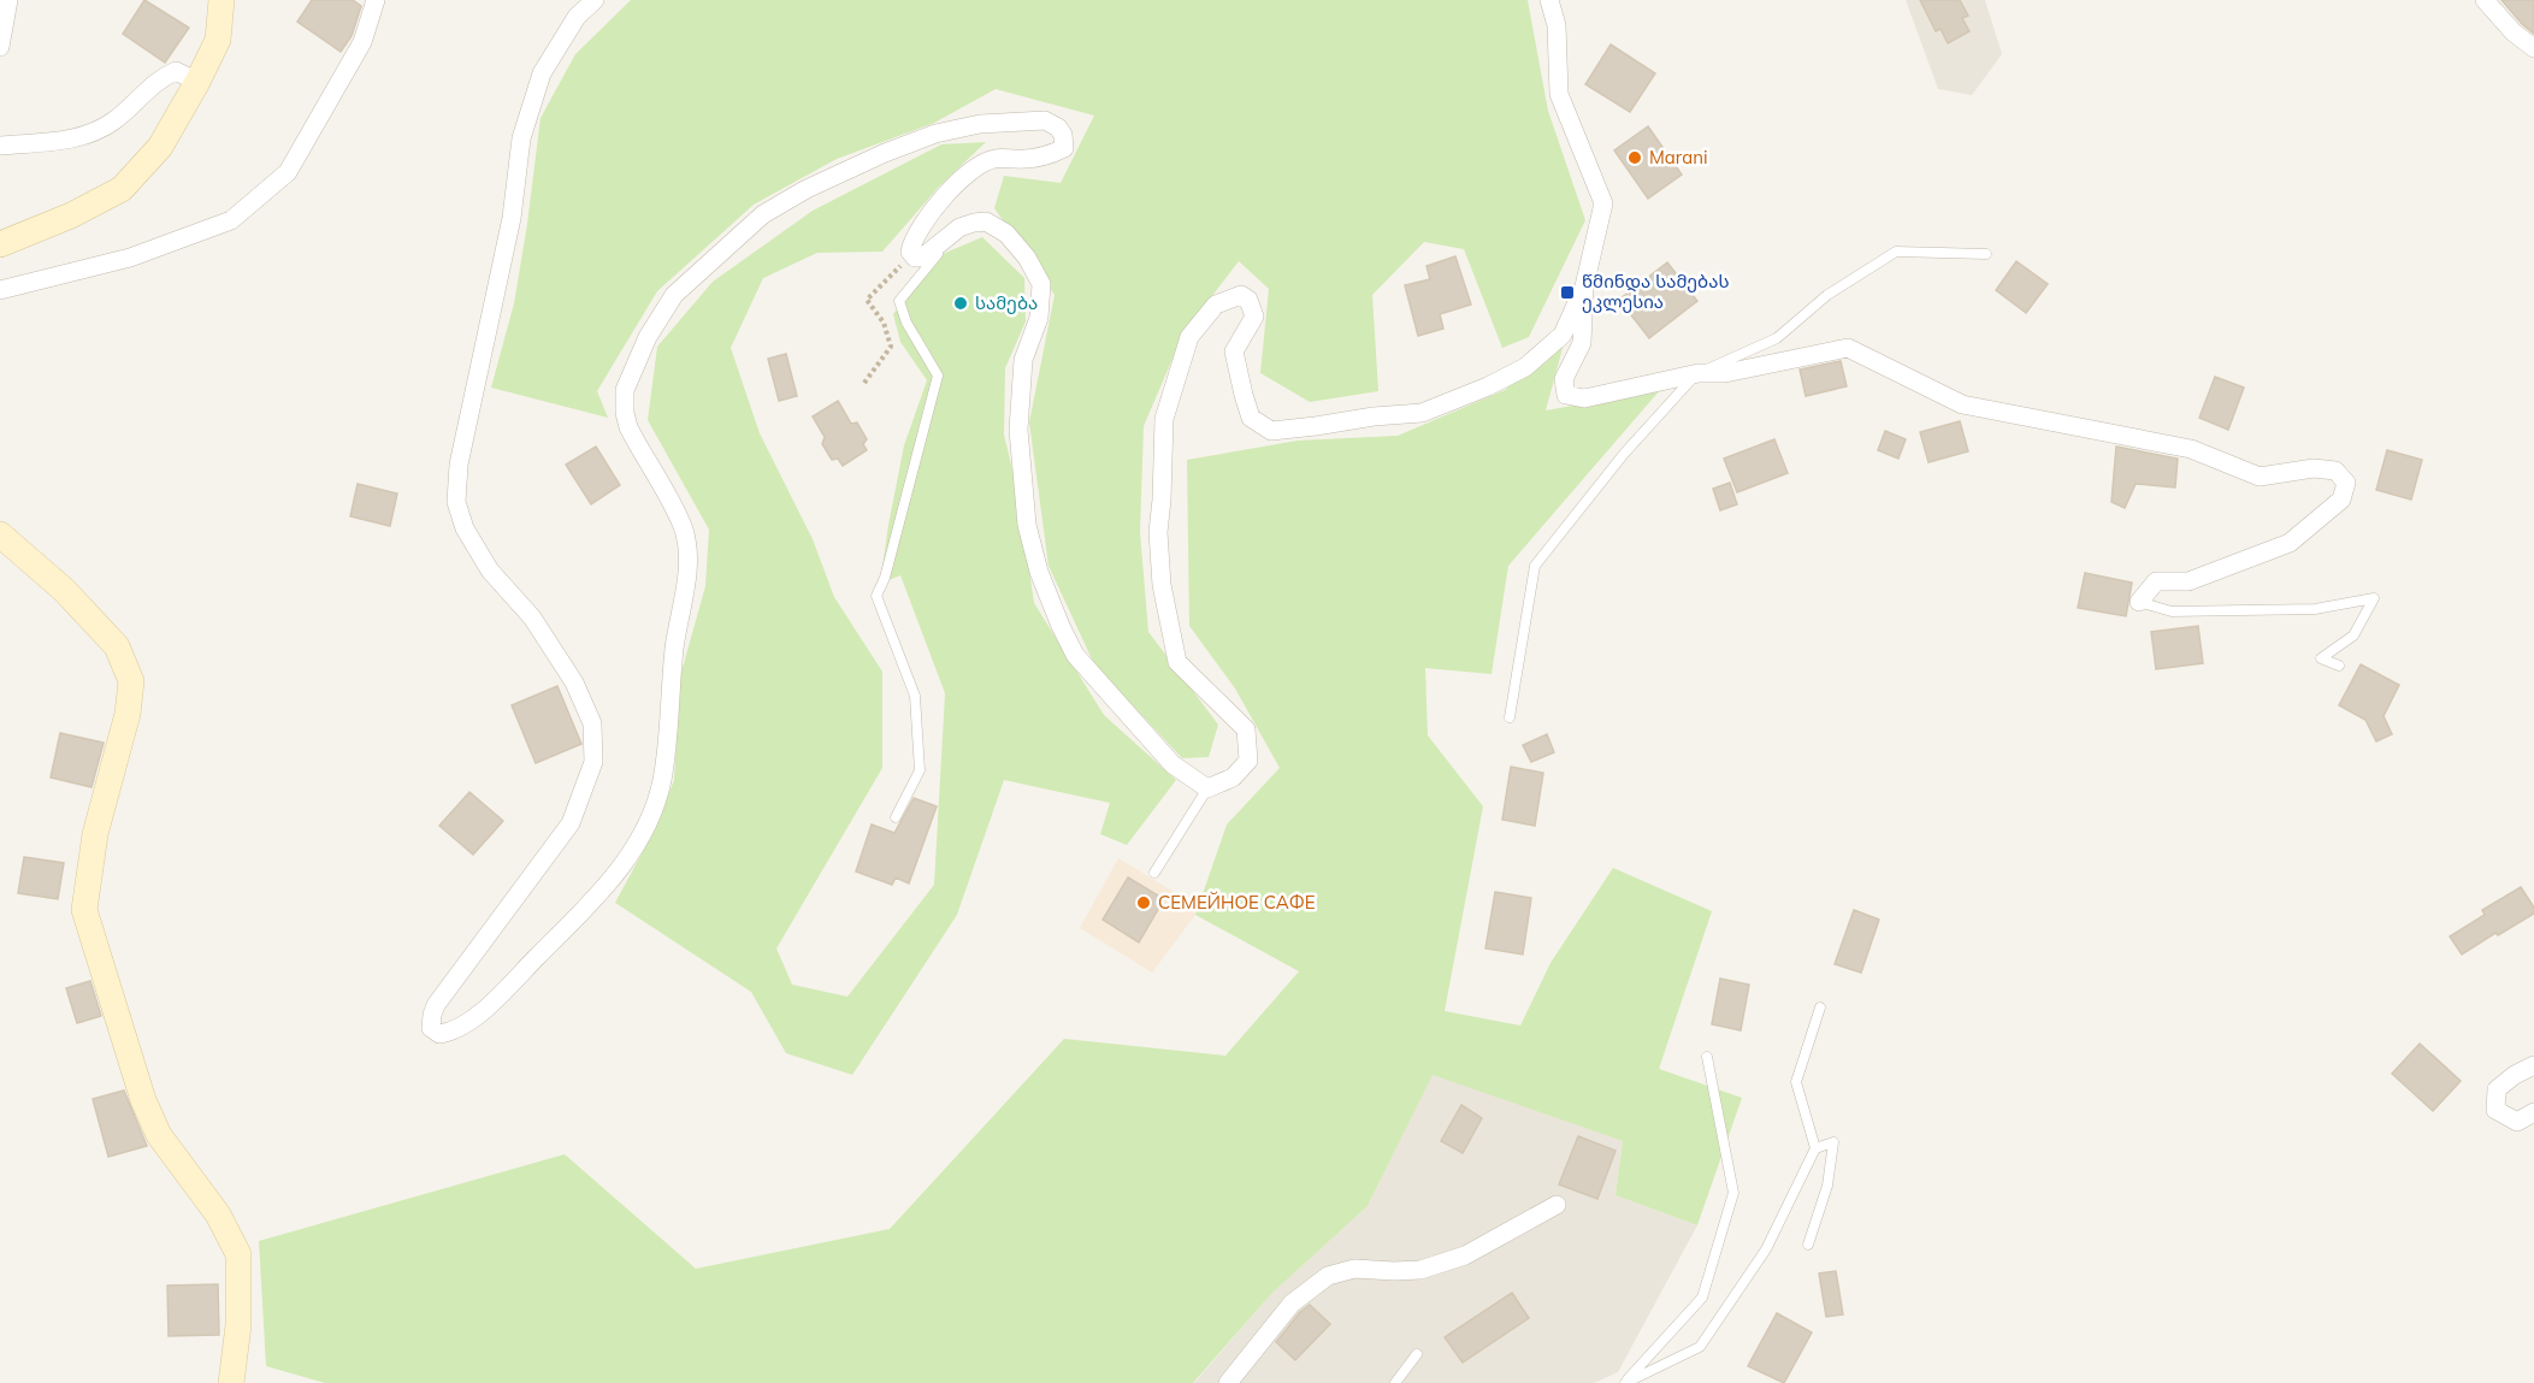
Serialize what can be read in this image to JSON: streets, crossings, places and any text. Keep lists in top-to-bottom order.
{
  "places": {
    "other": ["Marani", "სამება", "СЕМЕЙНОЕ САФЕ"],
    "transit": ["წმინდა სამებას ეკლესია"]
  }
}
